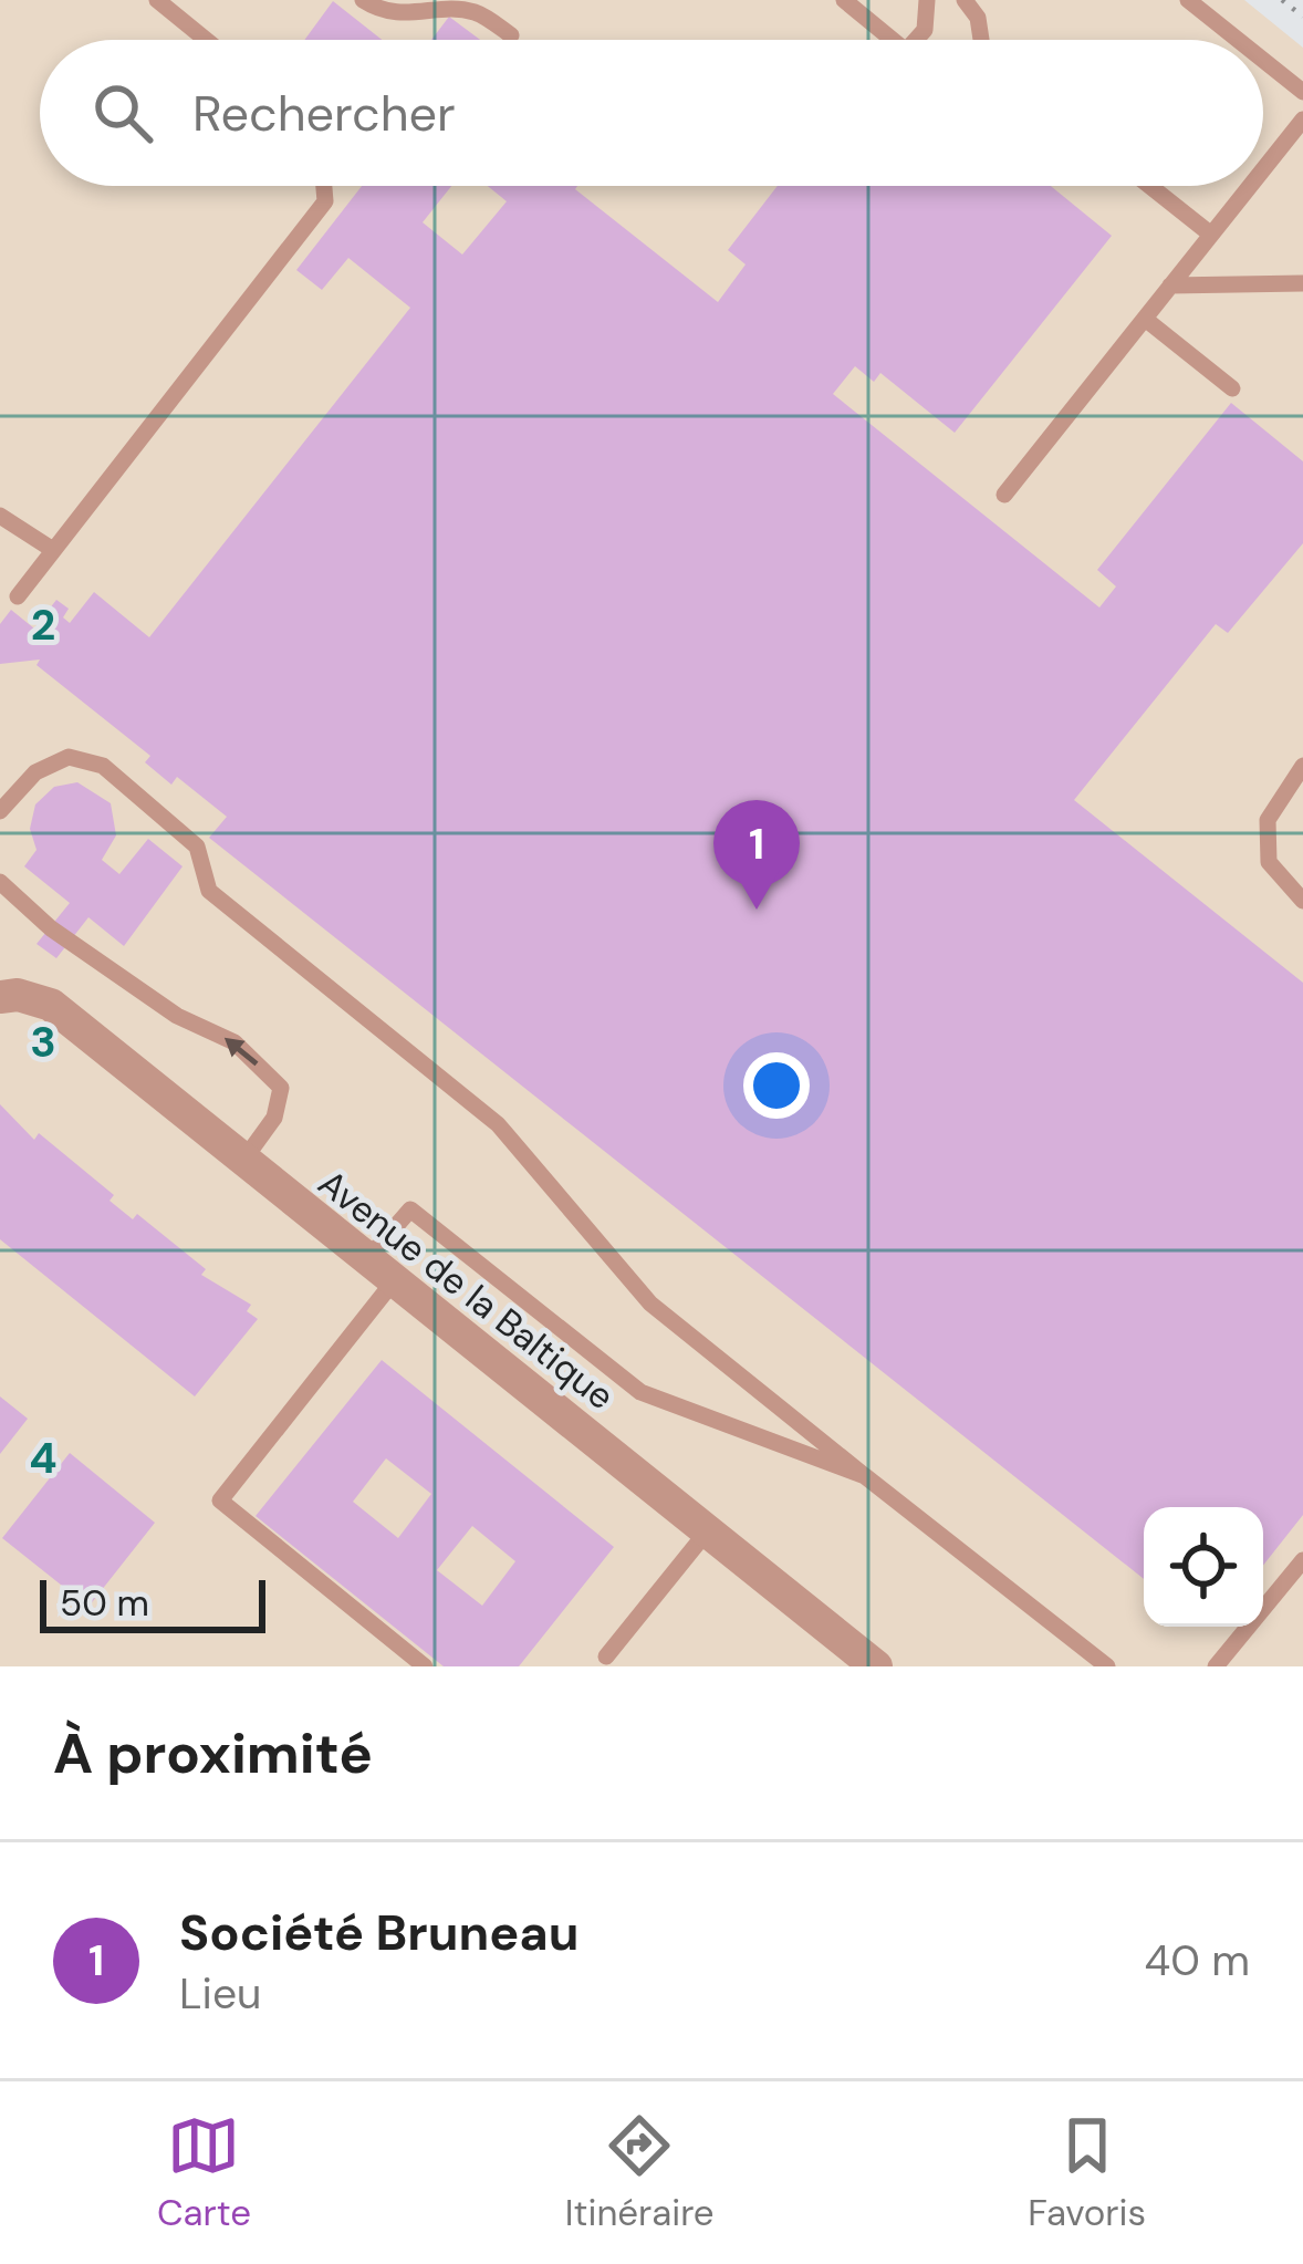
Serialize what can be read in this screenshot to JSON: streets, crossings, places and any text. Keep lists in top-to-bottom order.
{
  "streets": {
    "street": ["Avenue de la Baltique"]
  },
  "scale_bar": "50 m",
  "page": {
    "search": "Rechercher",
    "pins": "1",
    "scale": "50 m",
    "heading": "À proximité",
    "list": [
      {
        "mark": "1",
        "name": "Société Bruneau",
        "note": "Lieu",
        "value": "40 m"
      }
    ],
    "nav": ["Carte", "Itinéraire", "Favoris"]
  },
  "grid": {
    "rows": ["2", "3", "4"]
  }
}
